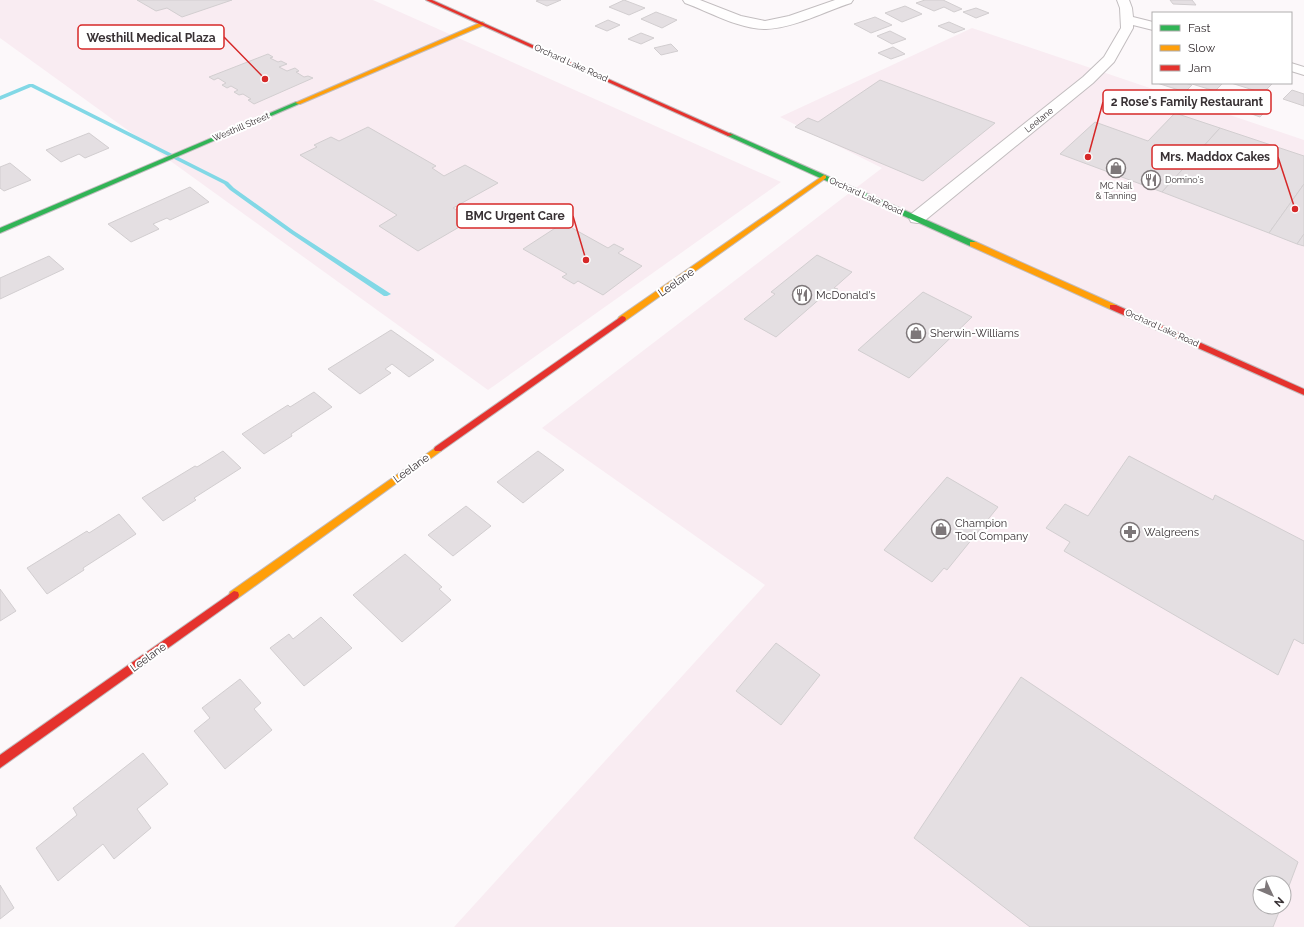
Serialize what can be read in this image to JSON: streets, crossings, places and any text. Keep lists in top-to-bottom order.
{
  "streets": {
    "street": ["Orchard Lake Road", "Leelane", "Westhill Street"]
  },
  "crossings": [
    ["Orchard Lake Road", "Leelane"],
    ["Orchard Lake Road", "Westhill Street"]
  ],
  "places": {
    "other": [
      "Westhill Medical Plaza",
      "2 Rose's Family Restaurant",
      "Mrs. Maddox Cakes",
      "BMC Urgent Care"
    ],
    "shop": ["MC Nail & Tanning", "Sherwin-Williams", "Champion Tool Company"],
    "restaurant": ["Domino's", "McDonald's"],
    "pharmacy": ["Walgreens"]
  },
  "legend": ["Fast", "Slow", "Jam"],
  "north": "bottom right"
}
